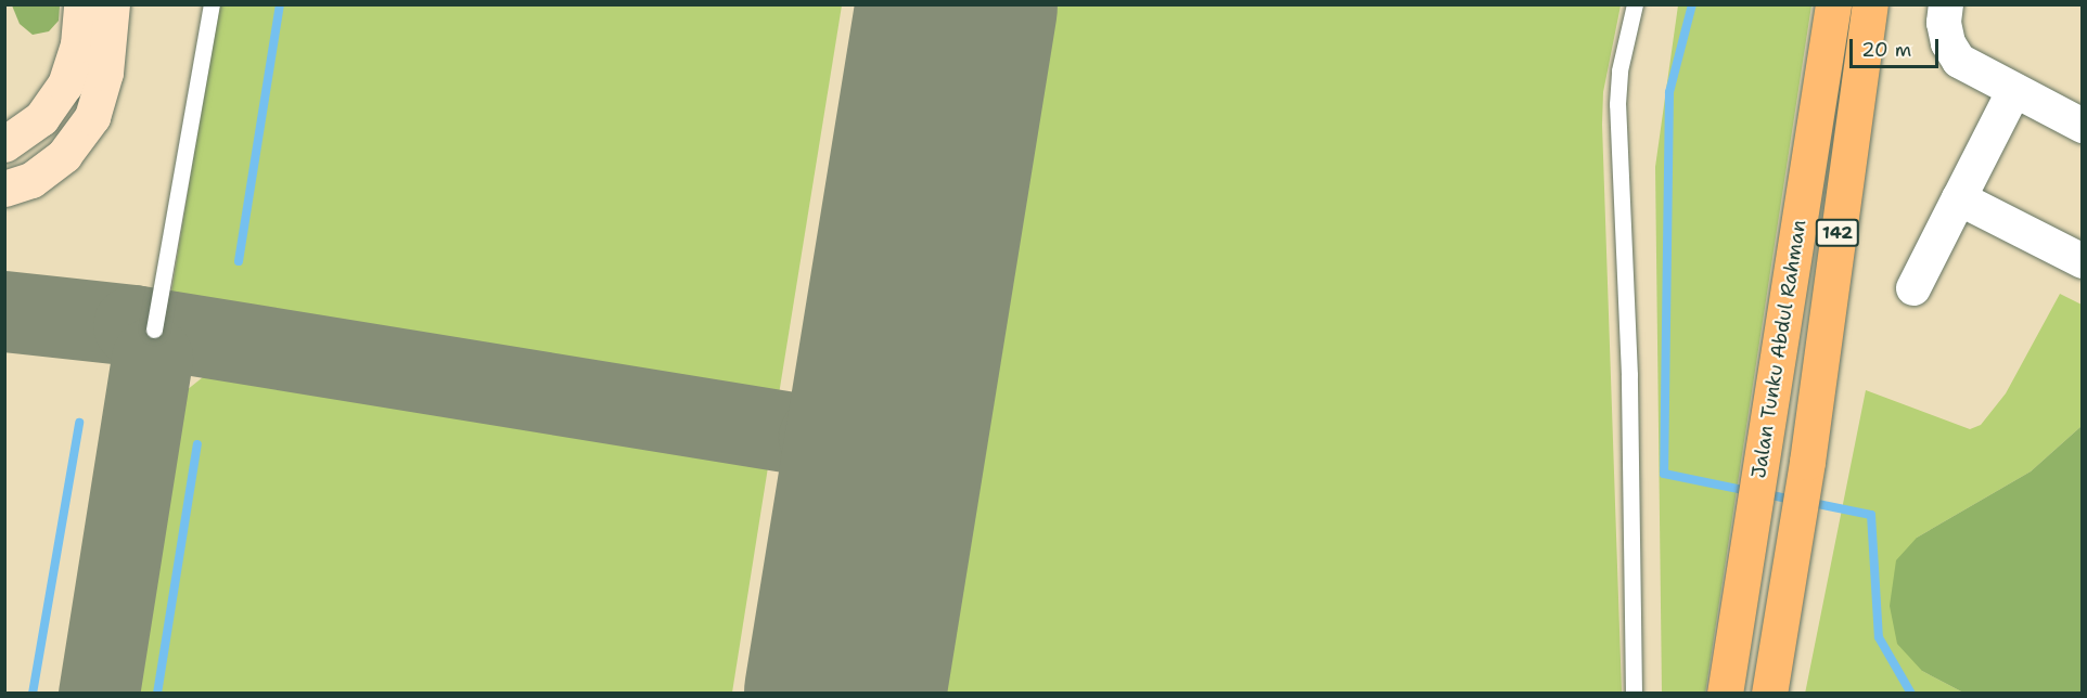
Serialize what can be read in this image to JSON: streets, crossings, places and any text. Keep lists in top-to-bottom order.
{
  "streets": {
    "main road": ["142", "Jalan Tunku Abdul Rahman"]
  },
  "scale_bar": "20 m"
}
